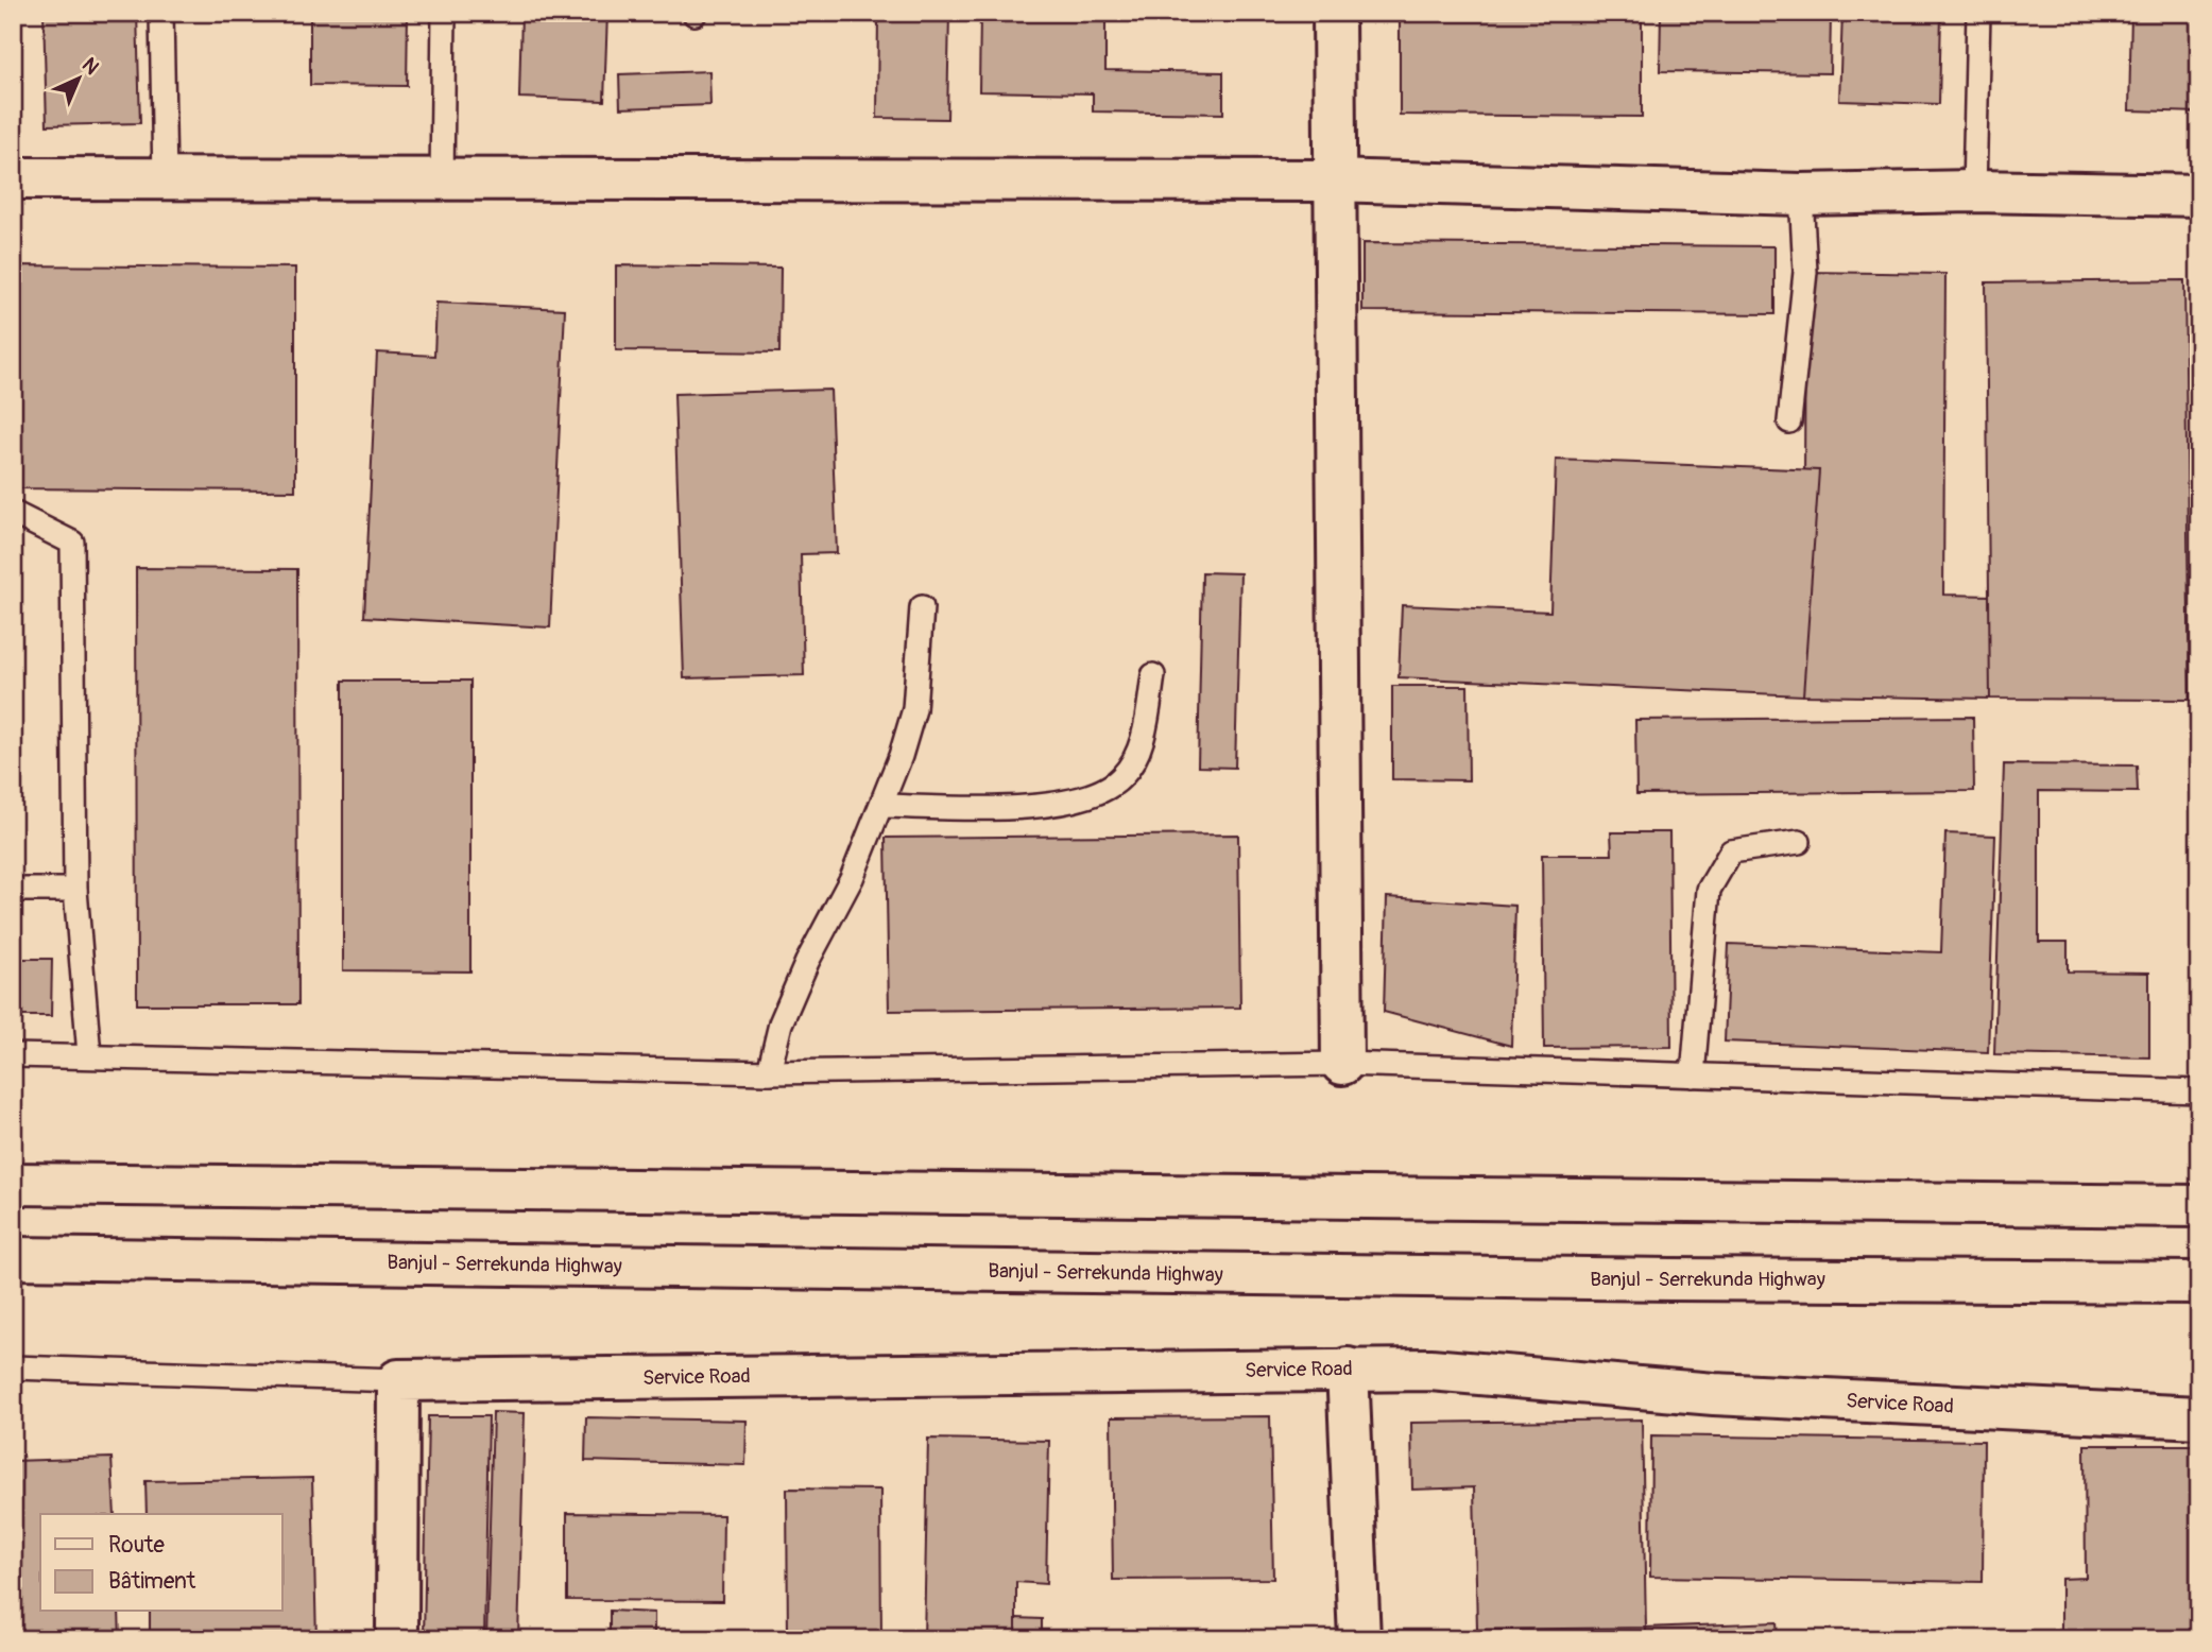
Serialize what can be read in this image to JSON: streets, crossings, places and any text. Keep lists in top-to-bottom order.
{
  "streets": {
    "main road": ["Banjul - Serrekunda Highway", "Service Road"]
  },
  "legend": ["Route", "Bâtiment"],
  "north": "top right"
}
